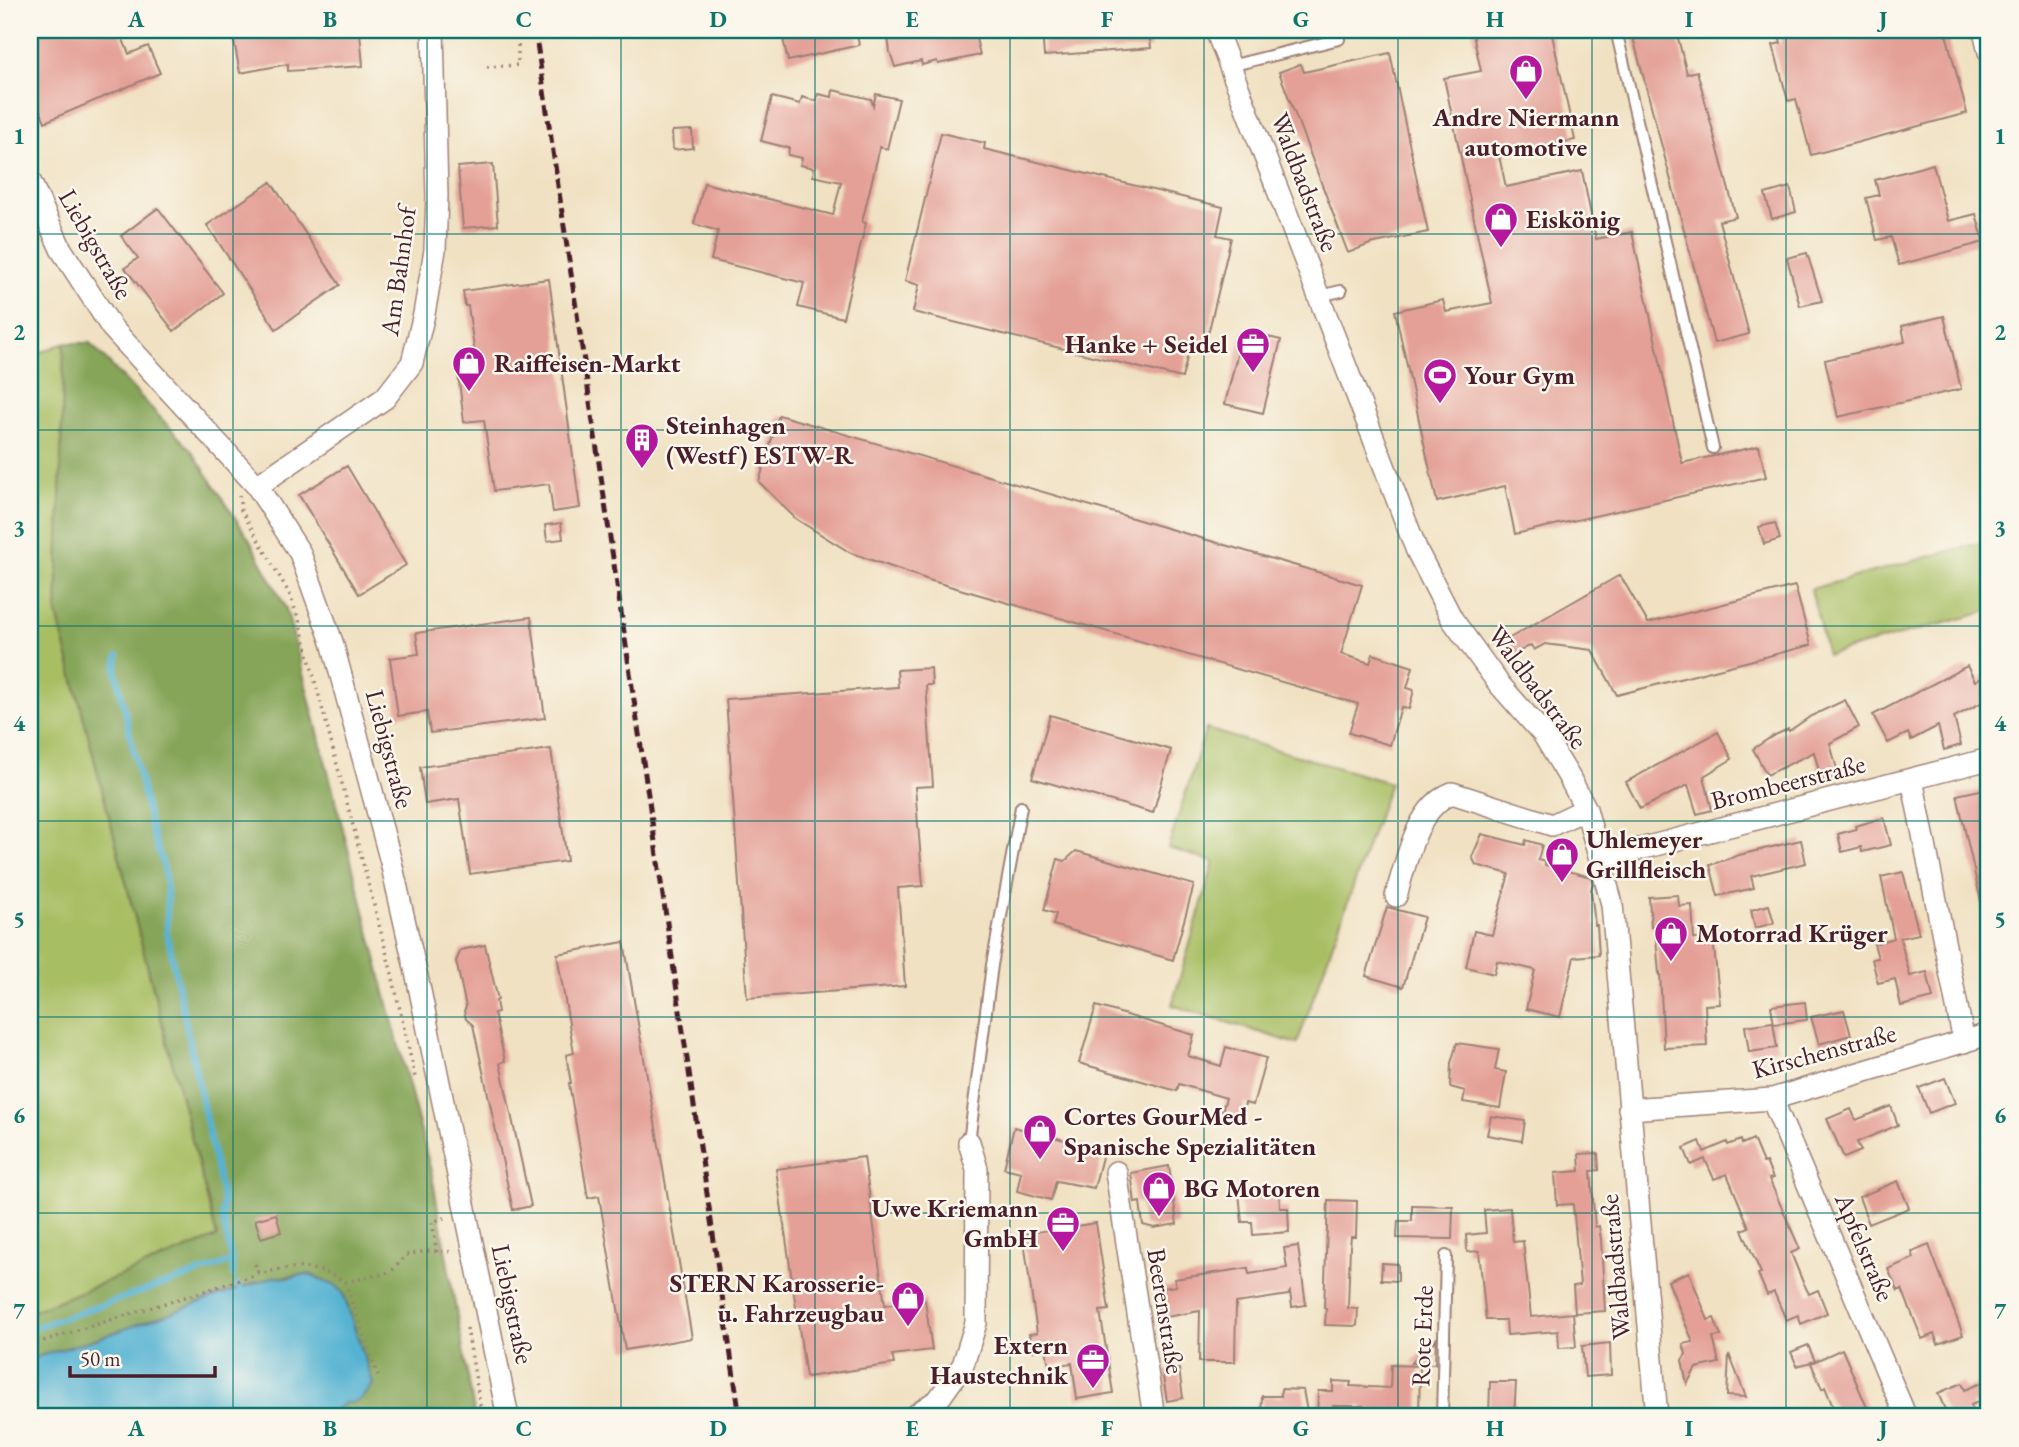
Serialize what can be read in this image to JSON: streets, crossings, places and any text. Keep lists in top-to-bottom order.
{
  "streets": {
    "street": [
      "Waldbadstraße",
      "Liebigstraße",
      "Am Bahnhof",
      "Brombeerstraße",
      "Kirschenstraße",
      "Apfelstraße",
      "Beerenstraße"
    ],
    "lane": ["Rote Erde"]
  },
  "crossings": [
    ["Waldbadstraße", "Brombeerstraße"],
    ["Waldbadstraße", "Kirschenstraße"],
    ["Liebigstraße", "Am Bahnhof"],
    ["Kirschenstraße", "Apfelstraße"]
  ],
  "places": {
    "shop": [
      "Andre Niermann automotive",
      "Eiskönig",
      "Raiffeisen-Markt",
      "Uhlemeyer Grillfleisch",
      "Motorrad Krüger",
      "Cortes GourMed - Spanische Spezialitäten",
      "BG Motoren",
      "STERN Karosserie- u. Fahrzeugbau"
    ],
    "office": ["Hanke + Seidel", "Uwe Kriemann GmbH", "Extern Haustechnik"],
    "sports": ["Your Gym"],
    "building": ["Steinhagen (Westf) ESTW-R"]
  },
  "scale_bar": "50 m",
  "grid": {
    "columns": [
      "A",
      "B",
      "C",
      "D",
      "E",
      "F",
      "G",
      "H",
      "I",
      "J"
    ],
    "rows": [
      "1",
      "2",
      "3",
      "4",
      "5",
      "6",
      "7"
    ]
  }
}
